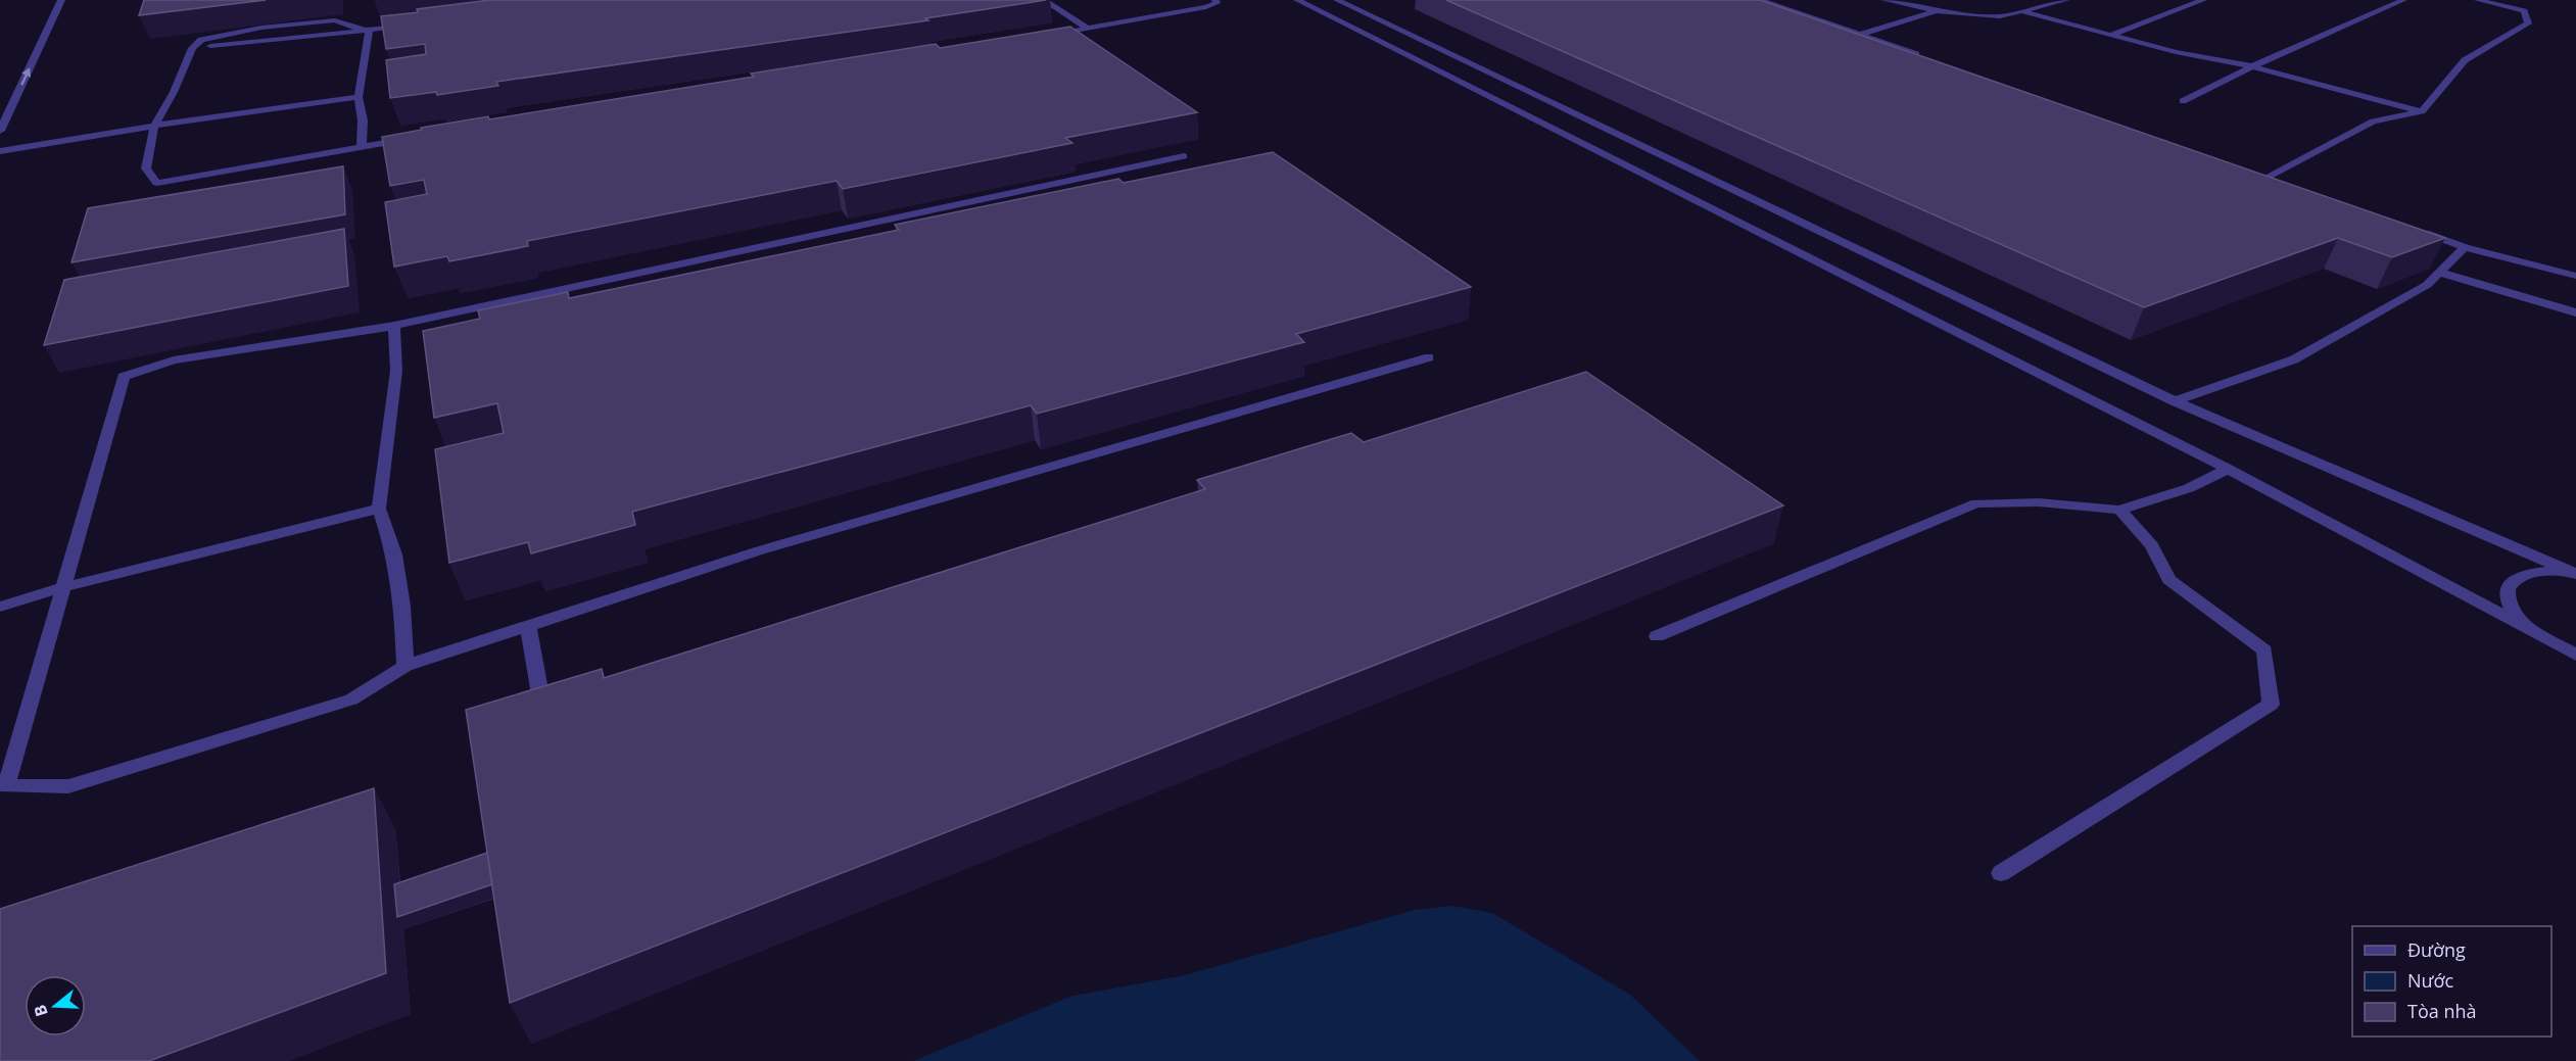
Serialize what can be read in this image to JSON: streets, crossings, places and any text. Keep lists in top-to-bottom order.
{
  "legend": ["Đường", "Nước", "Tòa nhà"],
  "north": "left"
}
